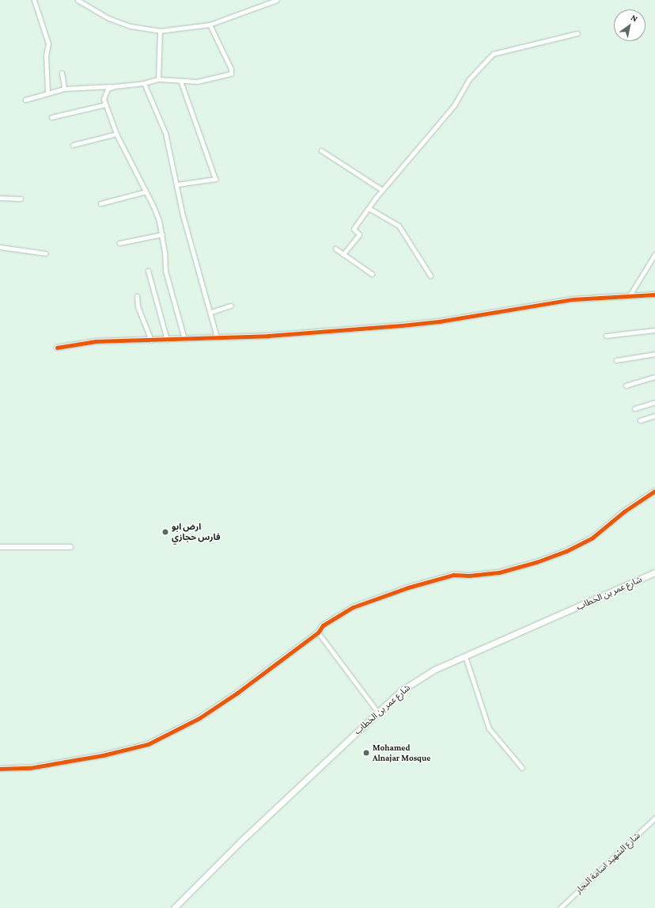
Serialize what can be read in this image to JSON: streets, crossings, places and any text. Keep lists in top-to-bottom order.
{
  "streets": {
    "main road": ["شارع عمر بن الخطاب"],
    "street": ["شارع الشهيد اسامة النجار"]
  },
  "places": ["ارض ابو فارس حجازي", "Mohamed Alnajar Mosque"],
  "north": "top right"
}
